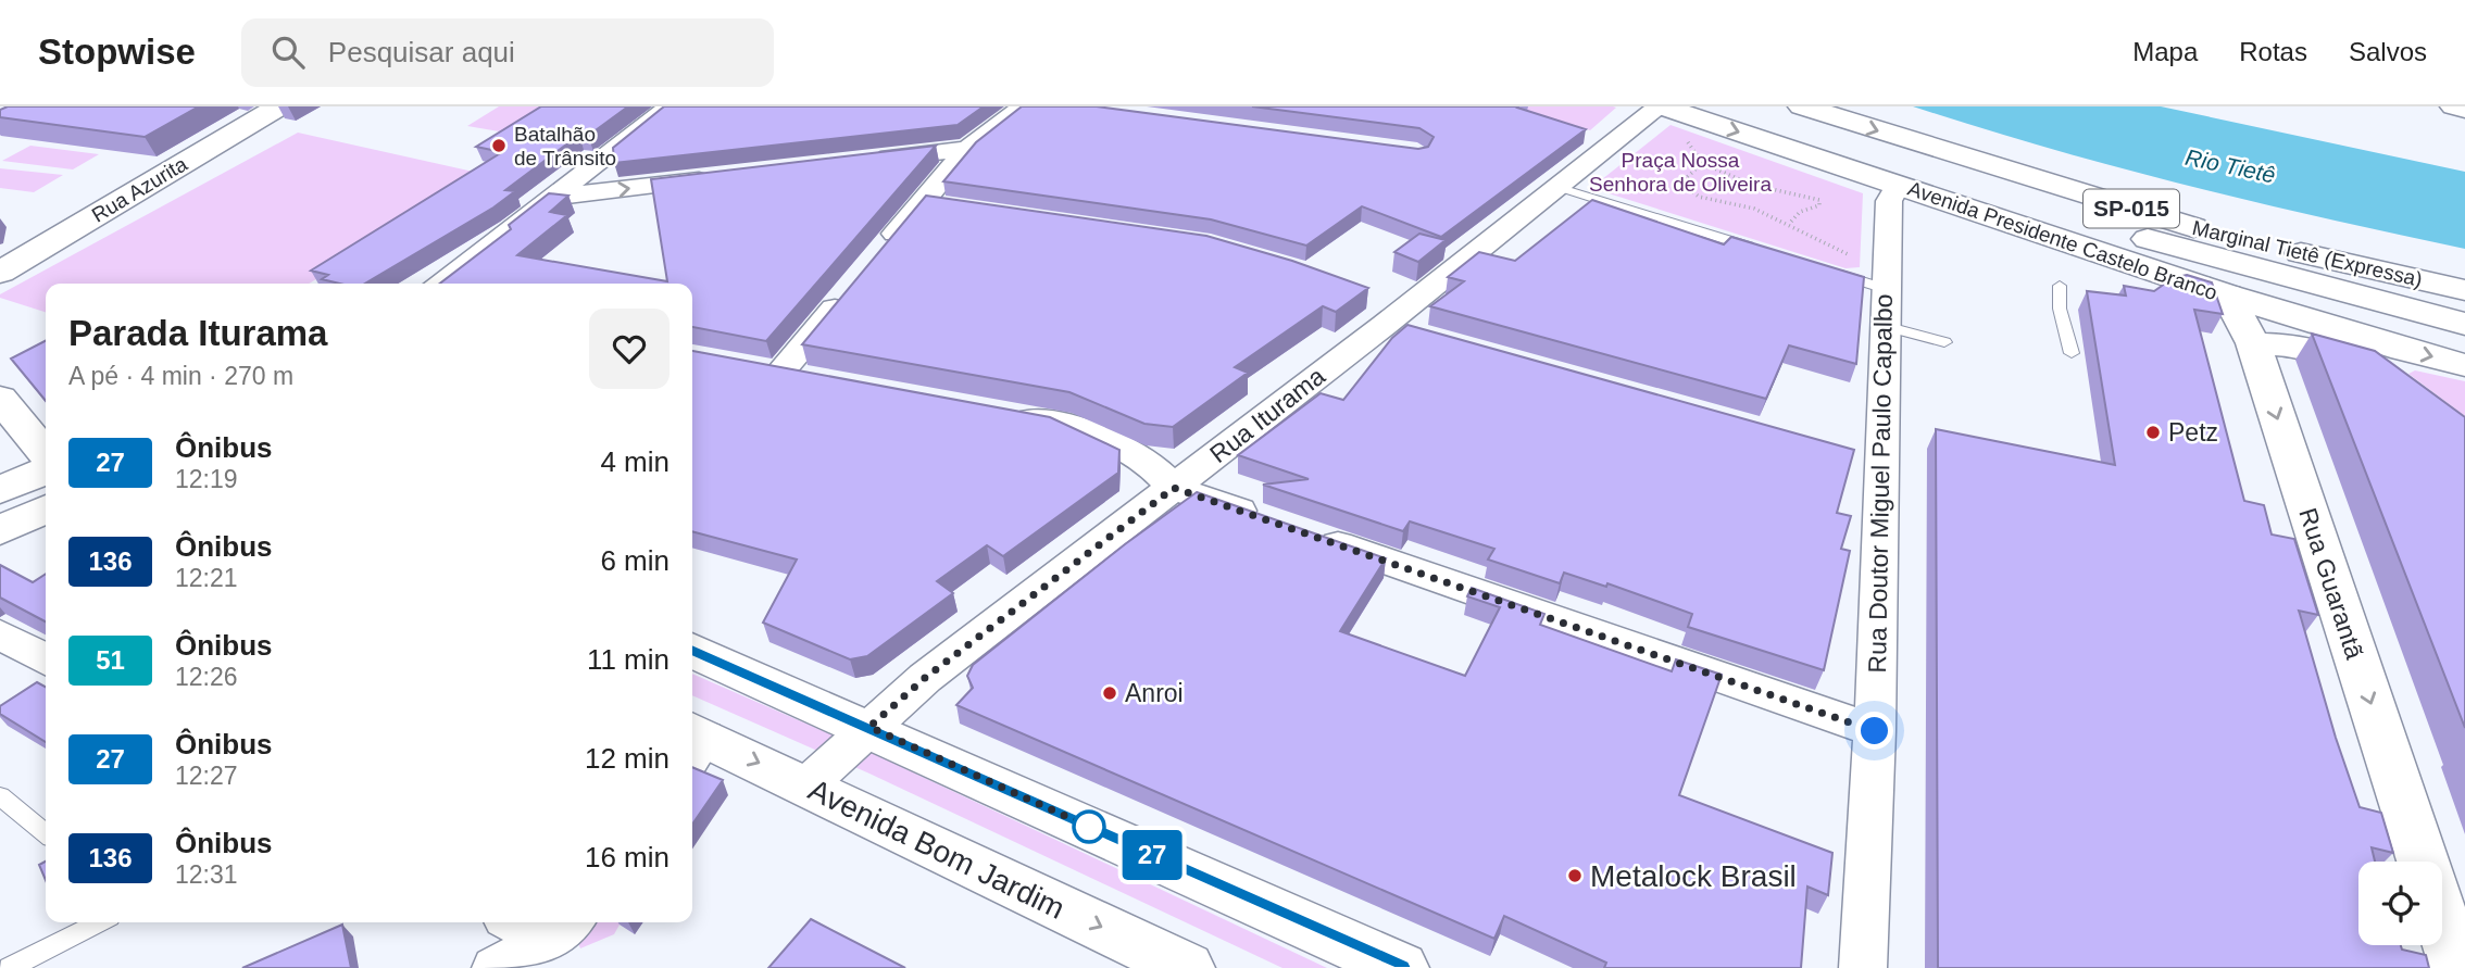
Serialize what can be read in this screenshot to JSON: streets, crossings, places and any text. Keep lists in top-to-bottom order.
{
  "streets": {
    "main road": [
      "Rua Azurita",
      "SP-015",
      "Avenida Presidente Castelo Branco",
      "Marginal Tietê (Expressa)",
      "Rua Guarantã",
      "Avenida Bom Jardim"
    ],
    "street": ["Rua Iturama", "Rua Doutor Miguel Paulo Capalbo"]
  },
  "crossings": [
    ["Avenida Presidente Castelo Branco", "Rua Iturama"],
    ["Avenida Presidente Castelo Branco", "Rua Doutor Miguel Paulo Capalbo"],
    ["Avenida Presidente Castelo Branco", "Rua Guarantã"],
    ["Rua Iturama", "Avenida Bom Jardim"]
  ],
  "one_way": ["Rua Guarantã"],
  "water": ["Rio Tietê"],
  "parks": ["Praça Nossa Senhora de Oliveira"],
  "places": [
    "Batalhão de Trânsito",
    "Petz",
    "Anroi",
    "Metalock Brasil"
  ],
  "lines": ["bus line 27"],
  "page": {
    "header": "Stopwise",
    "search": "Pesquisar aqui",
    "nav": ["Mapa", "Rotas", "Salvos"],
    "on_map": "27",
    "heading": ["Parada Iturama", "A pé · 4 min · 270 m"],
    "list": [
      {
        "mark": "27",
        "name": "Ônibus",
        "note": "12:19",
        "value": "4 min"
      },
      {
        "mark": "136",
        "name": "Ônibus",
        "note": "12:21",
        "value": "6 min"
      },
      {
        "mark": "51",
        "name": "Ônibus",
        "note": "12:26",
        "value": "11 min"
      },
      {
        "mark": "27",
        "name": "Ônibus",
        "note": "12:27",
        "value": "12 min"
      },
      {
        "mark": "136",
        "name": "Ônibus",
        "note": "12:31",
        "value": "16 min"
      }
    ]
  }
}
